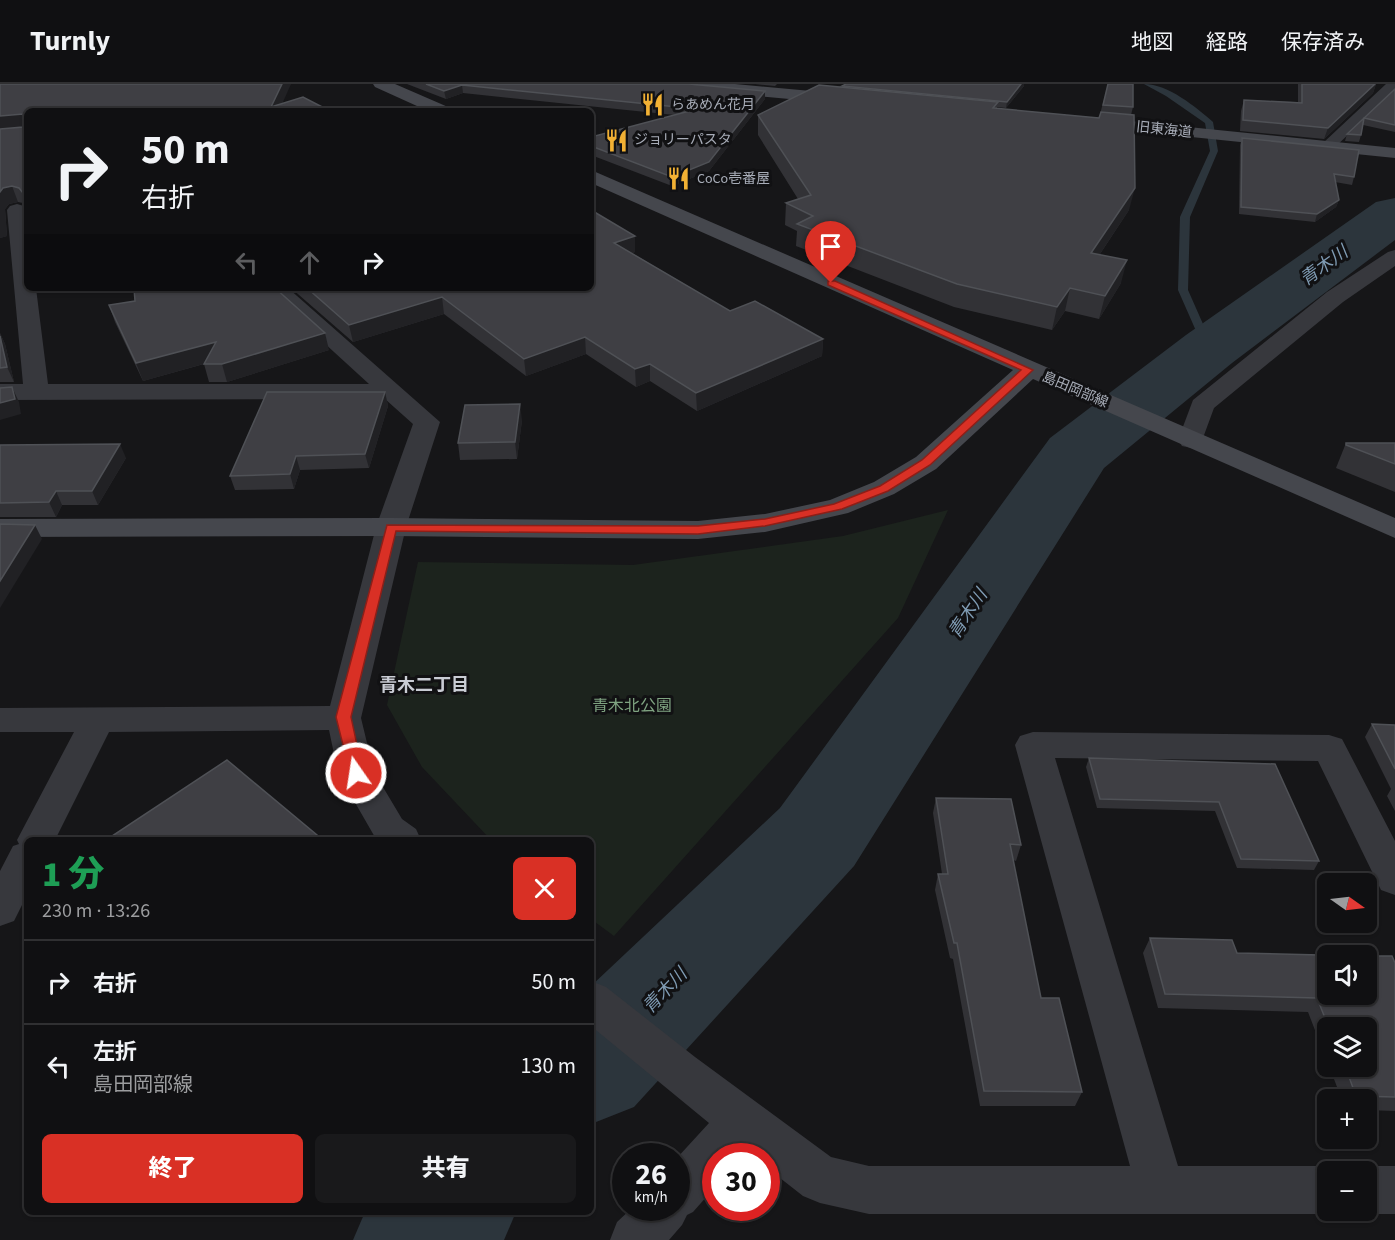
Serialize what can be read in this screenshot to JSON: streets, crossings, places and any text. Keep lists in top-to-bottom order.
{
  "streets": {
    "street": ["旧東海道", "島田岡部線"]
  },
  "districts": ["青木二丁目"],
  "water": ["青木川"],
  "parks": ["青木北公園"],
  "places": {
    "restaurant": ["らあめん花月", "ジョリーパスタ", "CoCo壱番屋"]
  },
  "north": "right",
  "page": {
    "header": "Turnly",
    "nav": ["地図", "経路", "保存済み"],
    "turn": ["50 m", "右折"],
    "heading": ["1 分", "230 m · 13:26"],
    "map_buttons": ["+", "−"],
    "list": [
      {
        "name": "右折",
        "value": "50 m"
      },
      {
        "name": "左折",
        "note": "島田岡部線",
        "value": "130 m"
      }
    ],
    "buttons": ["終了", "共有"],
    "speed": "26 km/h",
    "limit": "30"
  }
}
